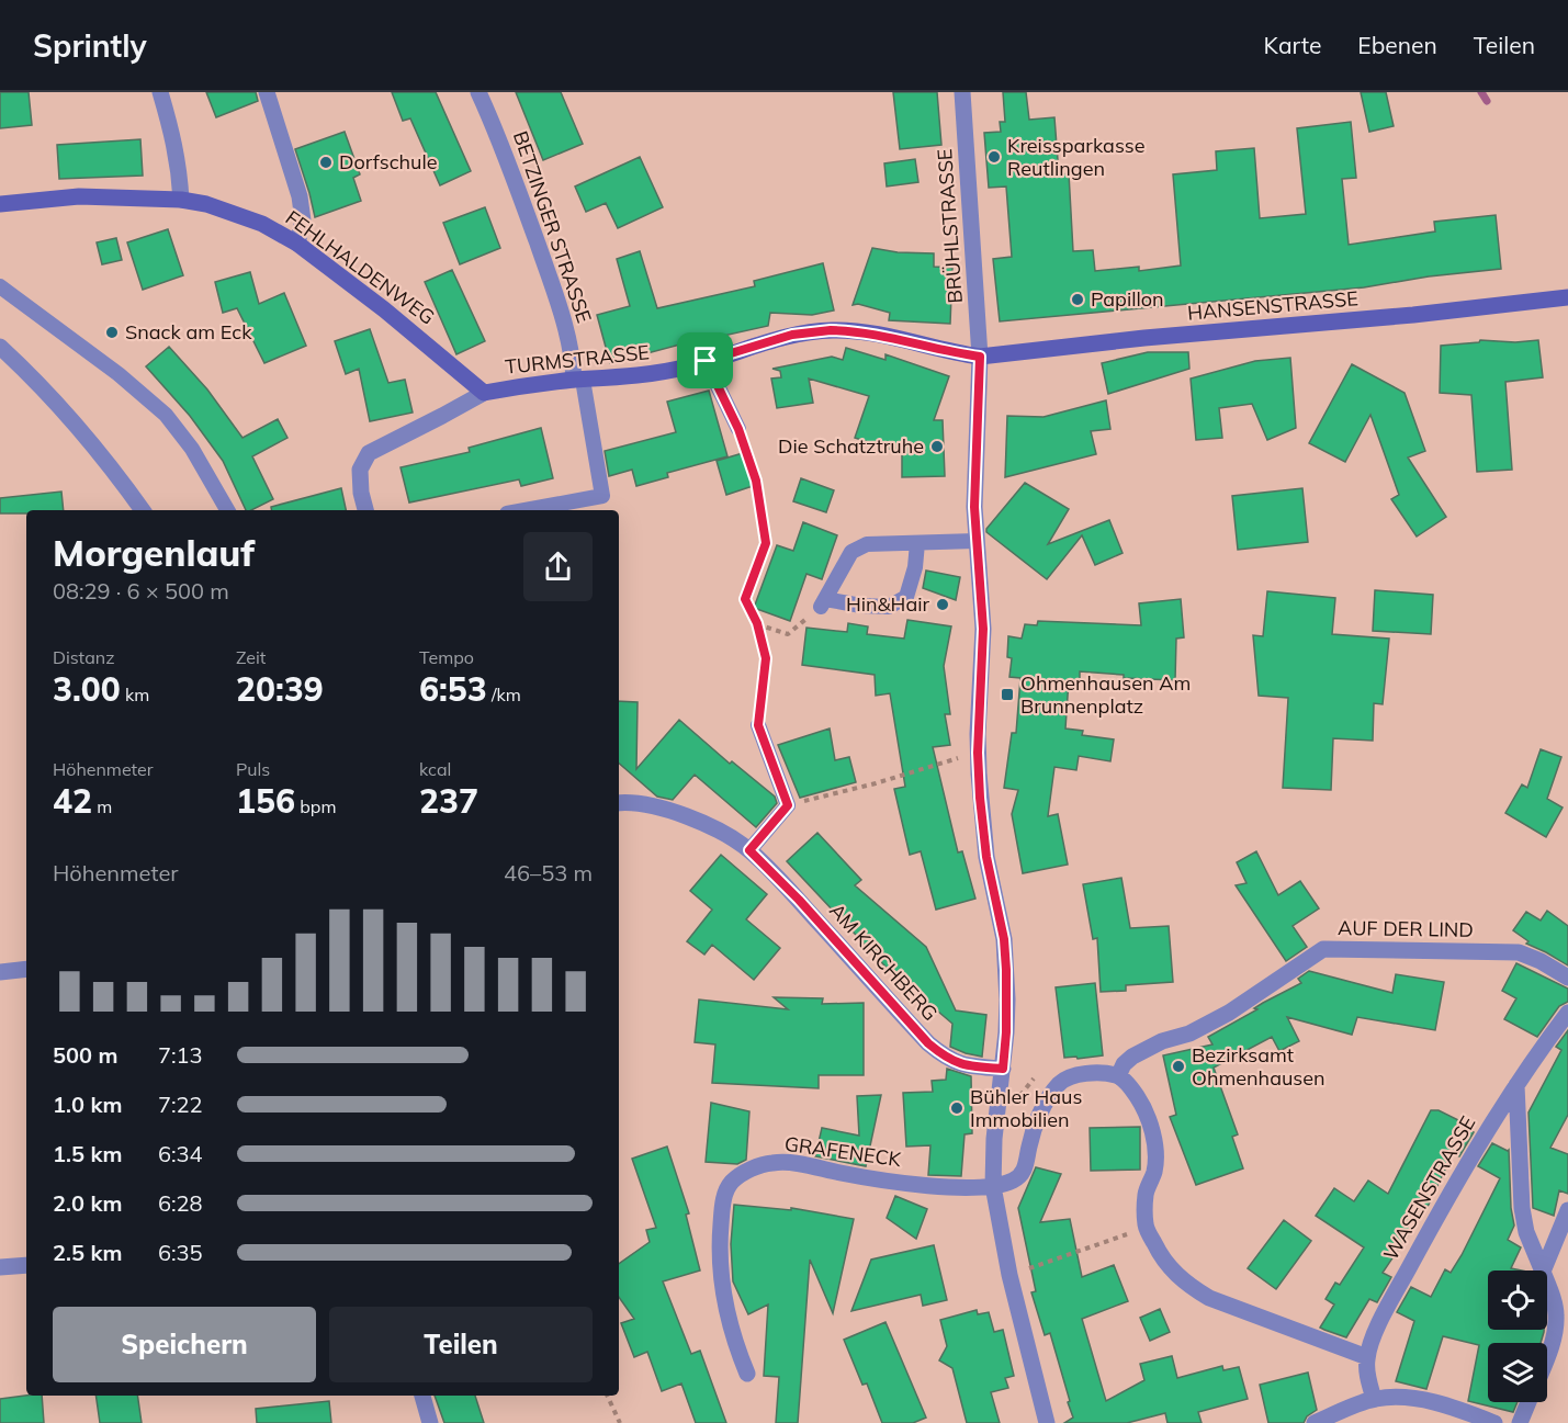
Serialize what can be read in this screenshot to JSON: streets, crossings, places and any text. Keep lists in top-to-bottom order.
{
  "streets": {
    "street": [
      "BRÜHLSTRASSE",
      "BETZINGER STRASSE",
      "FEHLHALDENWEG",
      "HANSENSTRASSE",
      "TURMSTRASSE",
      "AUF DER LIND",
      "AM KIRCHBERG",
      "GRAFENECK",
      "WASENSTRASSE"
    ]
  },
  "crossings": [
    ["BRÜHLSTRASSE", "HANSENSTRASSE"],
    ["BRÜHLSTRASSE", "TURMSTRASSE"],
    ["BRÜHLSTRASSE", "AM KIRCHBERG"],
    ["BRÜHLSTRASSE", "GRAFENECK"],
    ["BETZINGER STRASSE", "TURMSTRASSE"],
    ["FEHLHALDENWEG", "TURMSTRASSE"],
    ["HANSENSTRASSE", "TURMSTRASSE"]
  ],
  "places": {
    "other": [
      "Kreissparkasse Reutlingen",
      "Dorfschule",
      "Papillon",
      "Snack am Eck",
      "Die Schatztruhe",
      "Hin&Hair",
      "Bezirksamt Ohmenhausen",
      "Bühler Haus Immobilien"
    ],
    "transit": ["Ohmenhausen Am Brunnenplatz"]
  },
  "page": {
    "header": "Sprintly",
    "nav": ["Karte", "Ebenen", "Teilen"],
    "heading": ["Morgenlauf", "08:29 · 6 × 500 m"],
    "stats": [
      ["Distanz", "3.00 km"],
      ["Zeit", "20:39"],
      ["Tempo", "6:53 /km"],
      ["Höhenmeter", "42 m"],
      ["Puls", "156 bpm"],
      ["kcal", "237"]
    ],
    "chart": ["Höhenmeter", "46–53 m"],
    "list": [
      {
        "name": "500 m",
        "note": "7:13"
      },
      {
        "name": "1.0 km",
        "note": "7:22"
      },
      {
        "name": "1.5 km",
        "note": "6:34"
      },
      {
        "name": "2.0 km",
        "note": "6:28"
      },
      {
        "name": "2.5 km",
        "note": "6:35"
      }
    ],
    "buttons": ["Speichern", "Teilen"]
  }
}
